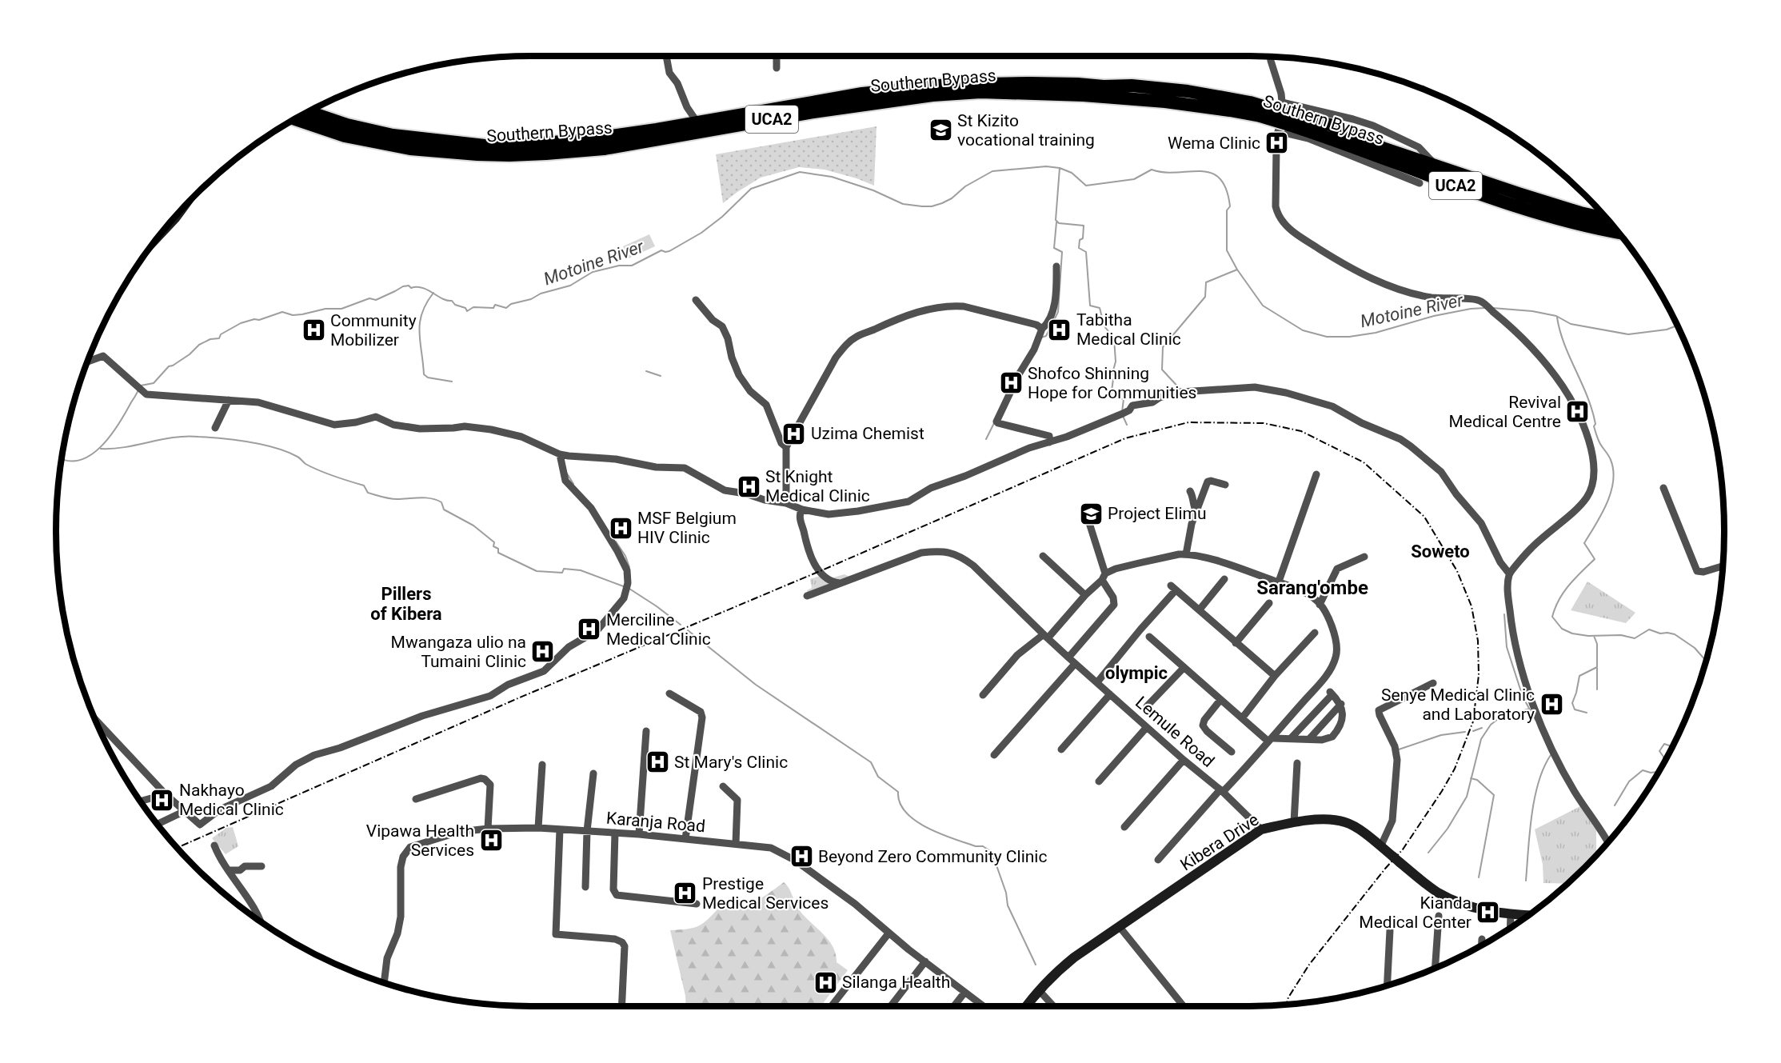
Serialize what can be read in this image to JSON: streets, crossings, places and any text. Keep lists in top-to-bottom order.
{
  "streets": {
    "highway": ["Southern Bypass", "UCA2"],
    "street": ["Lemule Road", "Karanja Road", "Kibera Drive"]
  },
  "crossings": [
    ["Lemule Road", "Kibera Drive"]
  ],
  "districts": [
    "Soweto",
    "Sarang'ombe",
    "Pillers of Kibera",
    "olympic"
  ],
  "water": ["Motoine River"],
  "places": {
    "school or university": ["St Kizito vocational training", "Project Elimu"],
    "hospital": [
      "Wema Clinic",
      "Tabitha Medical Clinic",
      "Community Mobilizer",
      "Shofco Shinning Hope for Communities",
      "Revival Medical Centre",
      "Uzima Chemist",
      "St Knight Medical Clinic",
      "MSF Belgium HIV Clinic",
      "Merciline Medical Clinic",
      "Mwangaza ulio na Tumaini Clinic",
      "Senye Medical Clinic and Laboratory",
      "St Mary's Clinic",
      "Nakhayo Medical Clinic",
      "Vipawa Health Services",
      "Beyond Zero Community Clinic",
      "Prestige Medical Services",
      "Kianda Medical Center",
      "Silanga Health"
    ]
  }
}
